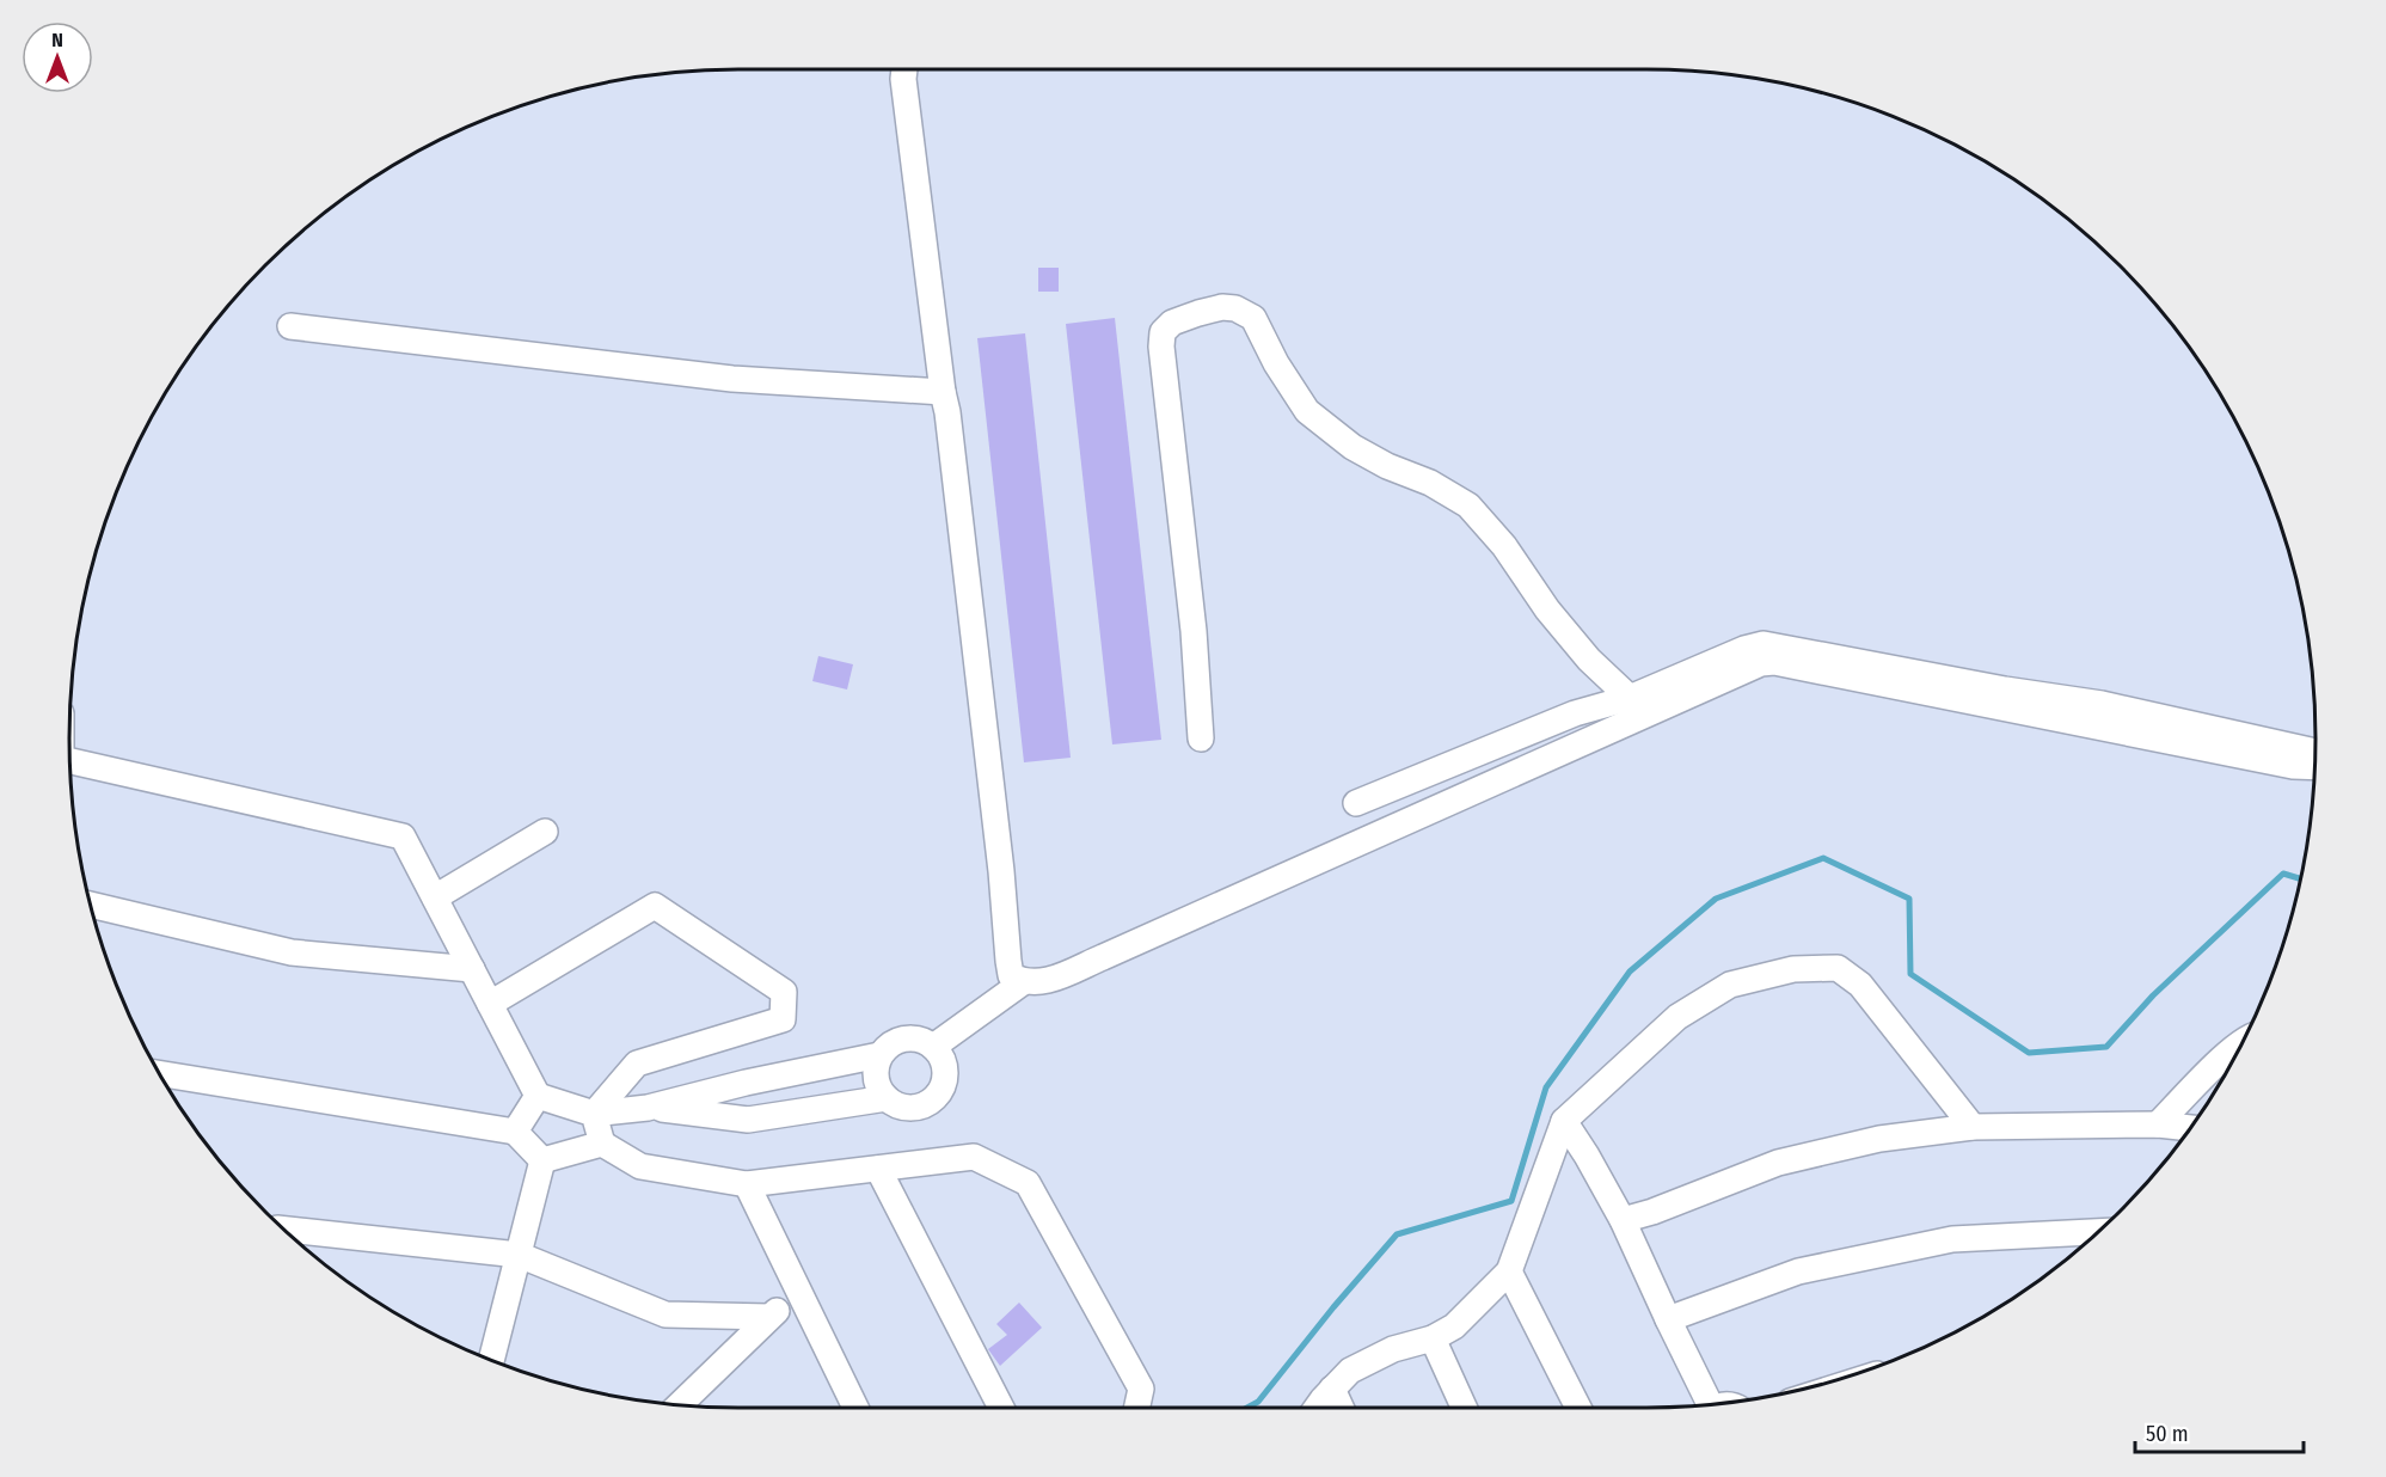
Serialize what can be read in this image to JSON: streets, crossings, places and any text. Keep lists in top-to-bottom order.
{
  "scale_bar": "50 m",
  "north": "top"
}
